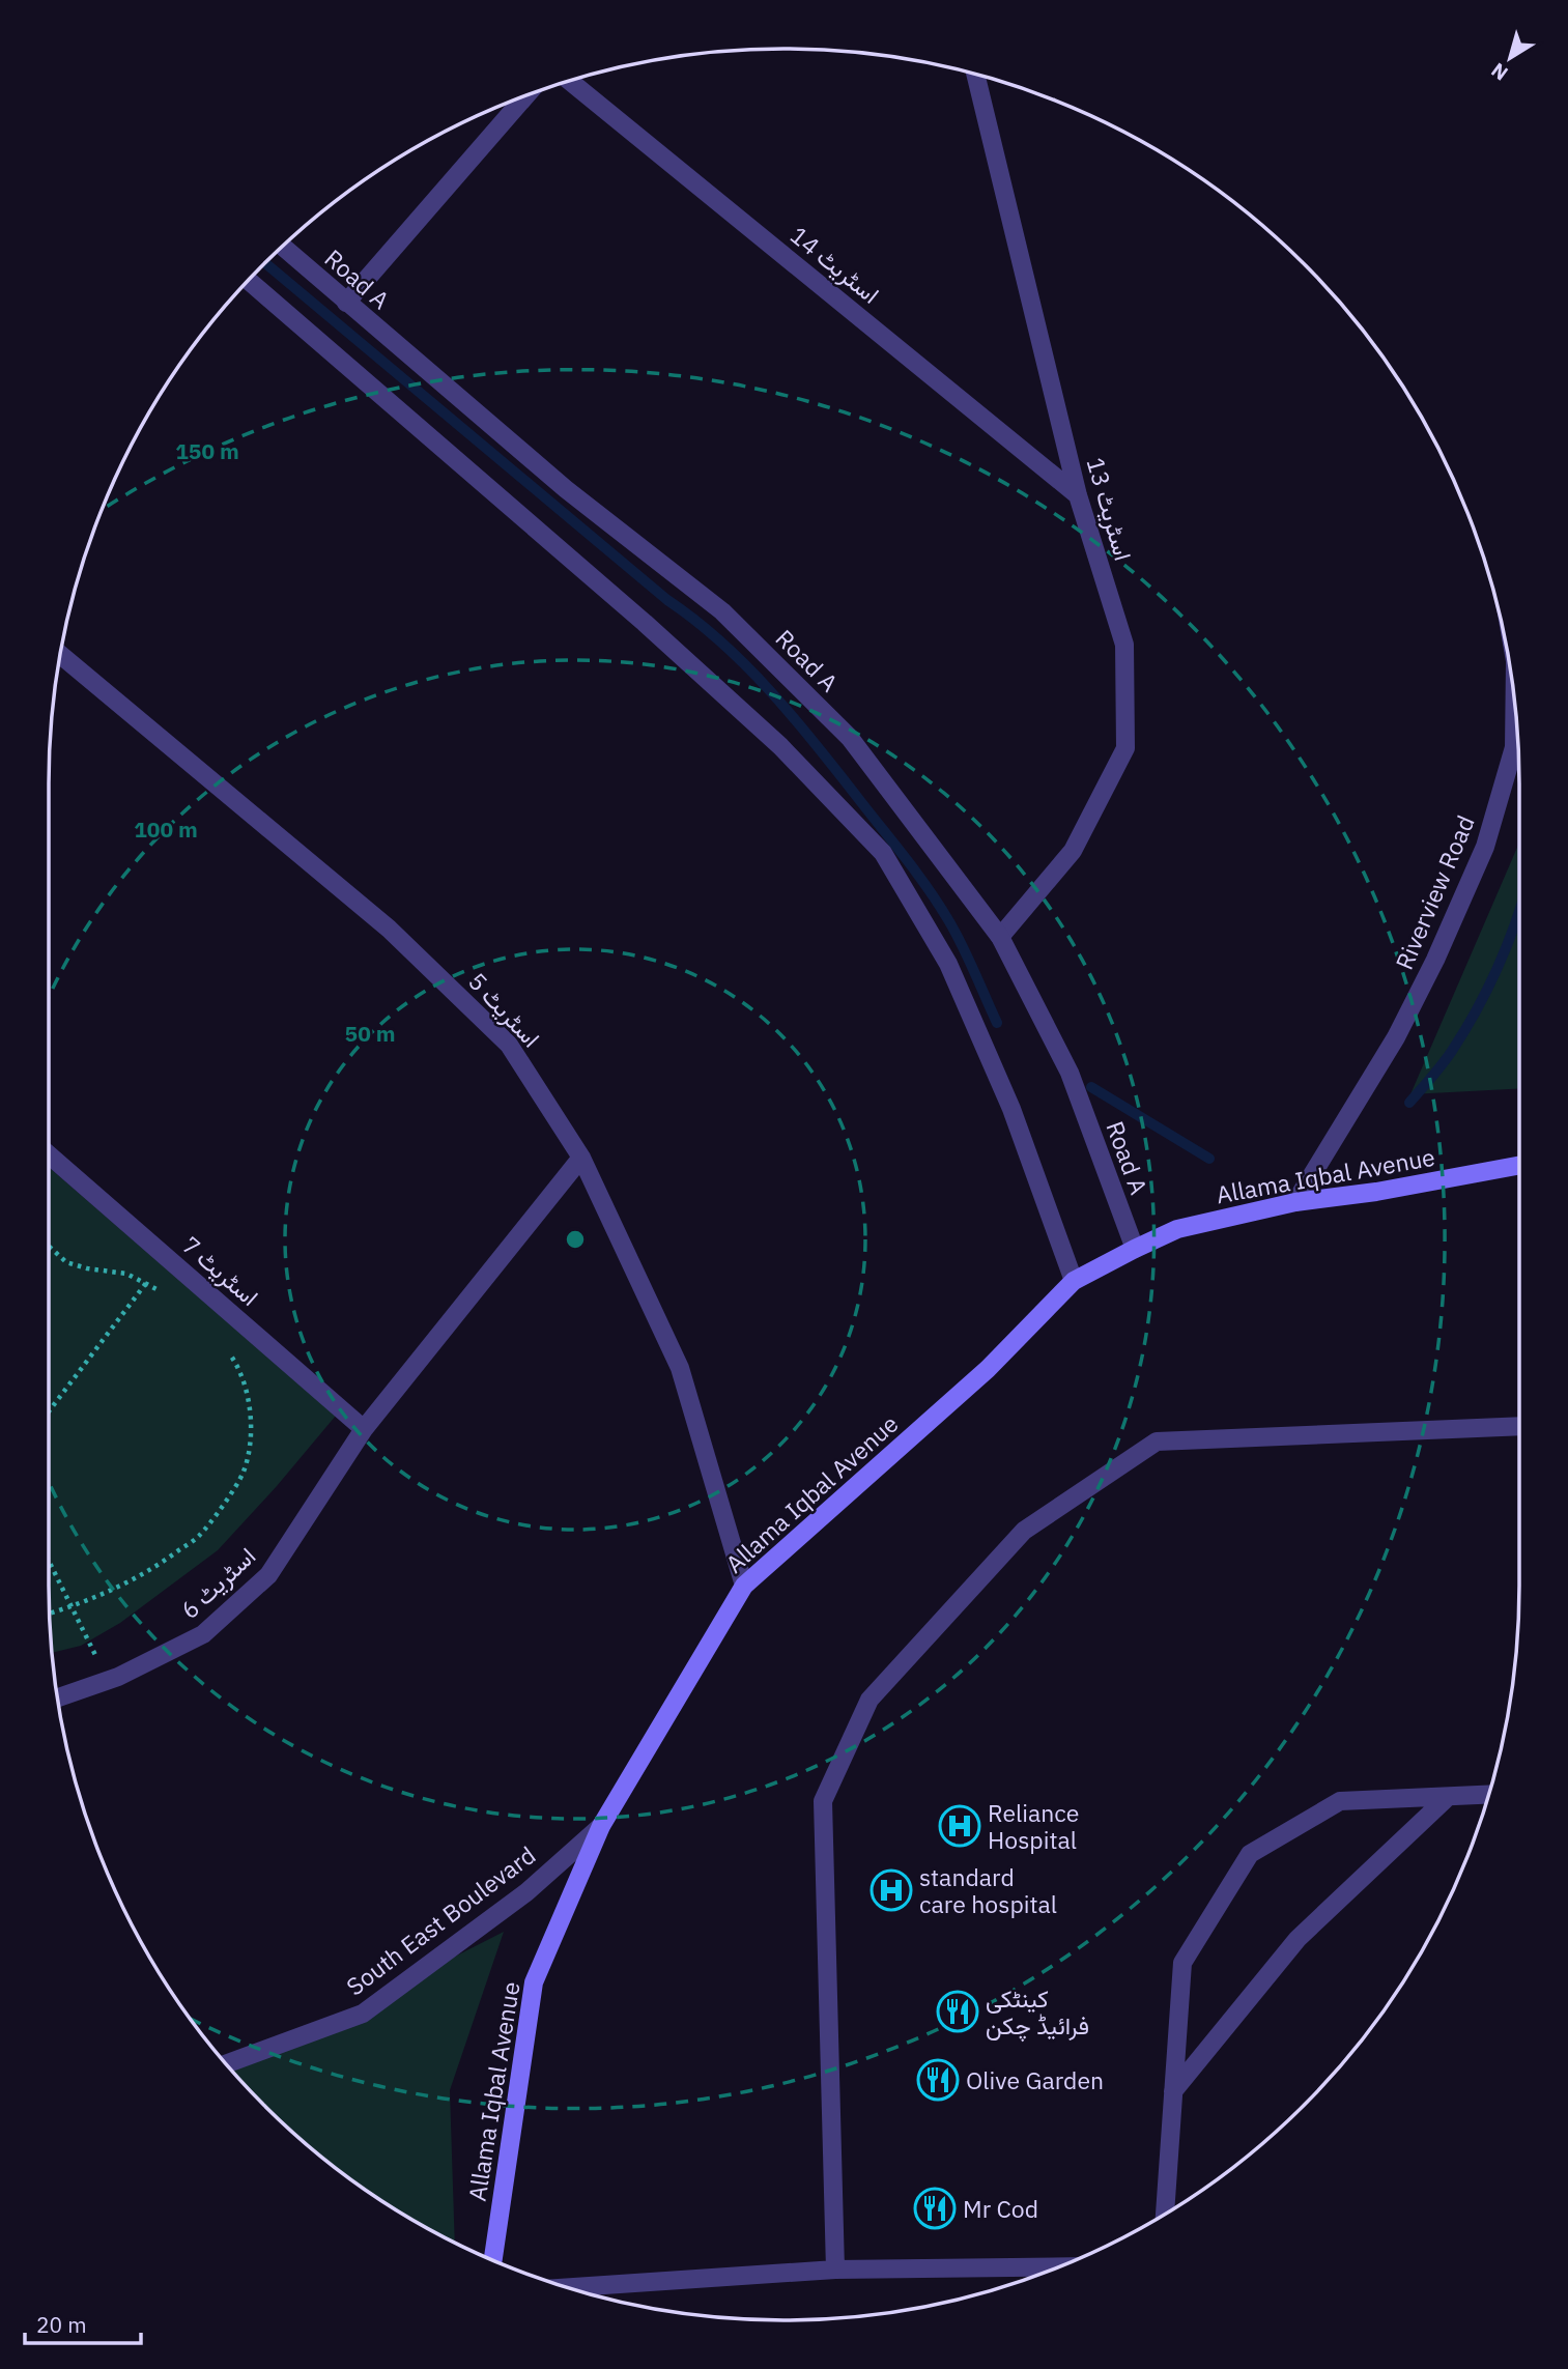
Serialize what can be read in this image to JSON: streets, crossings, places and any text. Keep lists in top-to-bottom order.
{
  "streets": {
    "main road": ["Allama Iqbal Avenue"],
    "street": [
      "اسٹریٹ 14",
      "Road A",
      "اسٹریٹ 13",
      "Riverview Road",
      "اسٹریٹ 5",
      "اسٹریٹ 7",
      "اسٹریٹ 6",
      "South East Boulevard"
    ]
  },
  "crossings": [
    ["اسٹریٹ 14", "اسٹریٹ 13"],
    ["Road A", "اسٹریٹ 13"],
    ["Road A", "Allama Iqbal Avenue"],
    ["Riverview Road", "Allama Iqbal Avenue"],
    ["اسٹریٹ 5", "Allama Iqbal Avenue"],
    ["اسٹریٹ 5", "اسٹریٹ 6"],
    ["Allama Iqbal Avenue", "South East Boulevard"],
    ["اسٹریٹ 7", "اسٹریٹ 6"]
  ],
  "places": {
    "hospital": ["Reliance Hospital", "standard care hospital"],
    "restaurant": ["کینٹکی فرائیڈ چکن", "Olive Garden", "Mr Cod"]
  },
  "scale_bar": "20 m",
  "north": "bottom left",
  "rings": ["150 m", "100 m", "50 m"]
}
